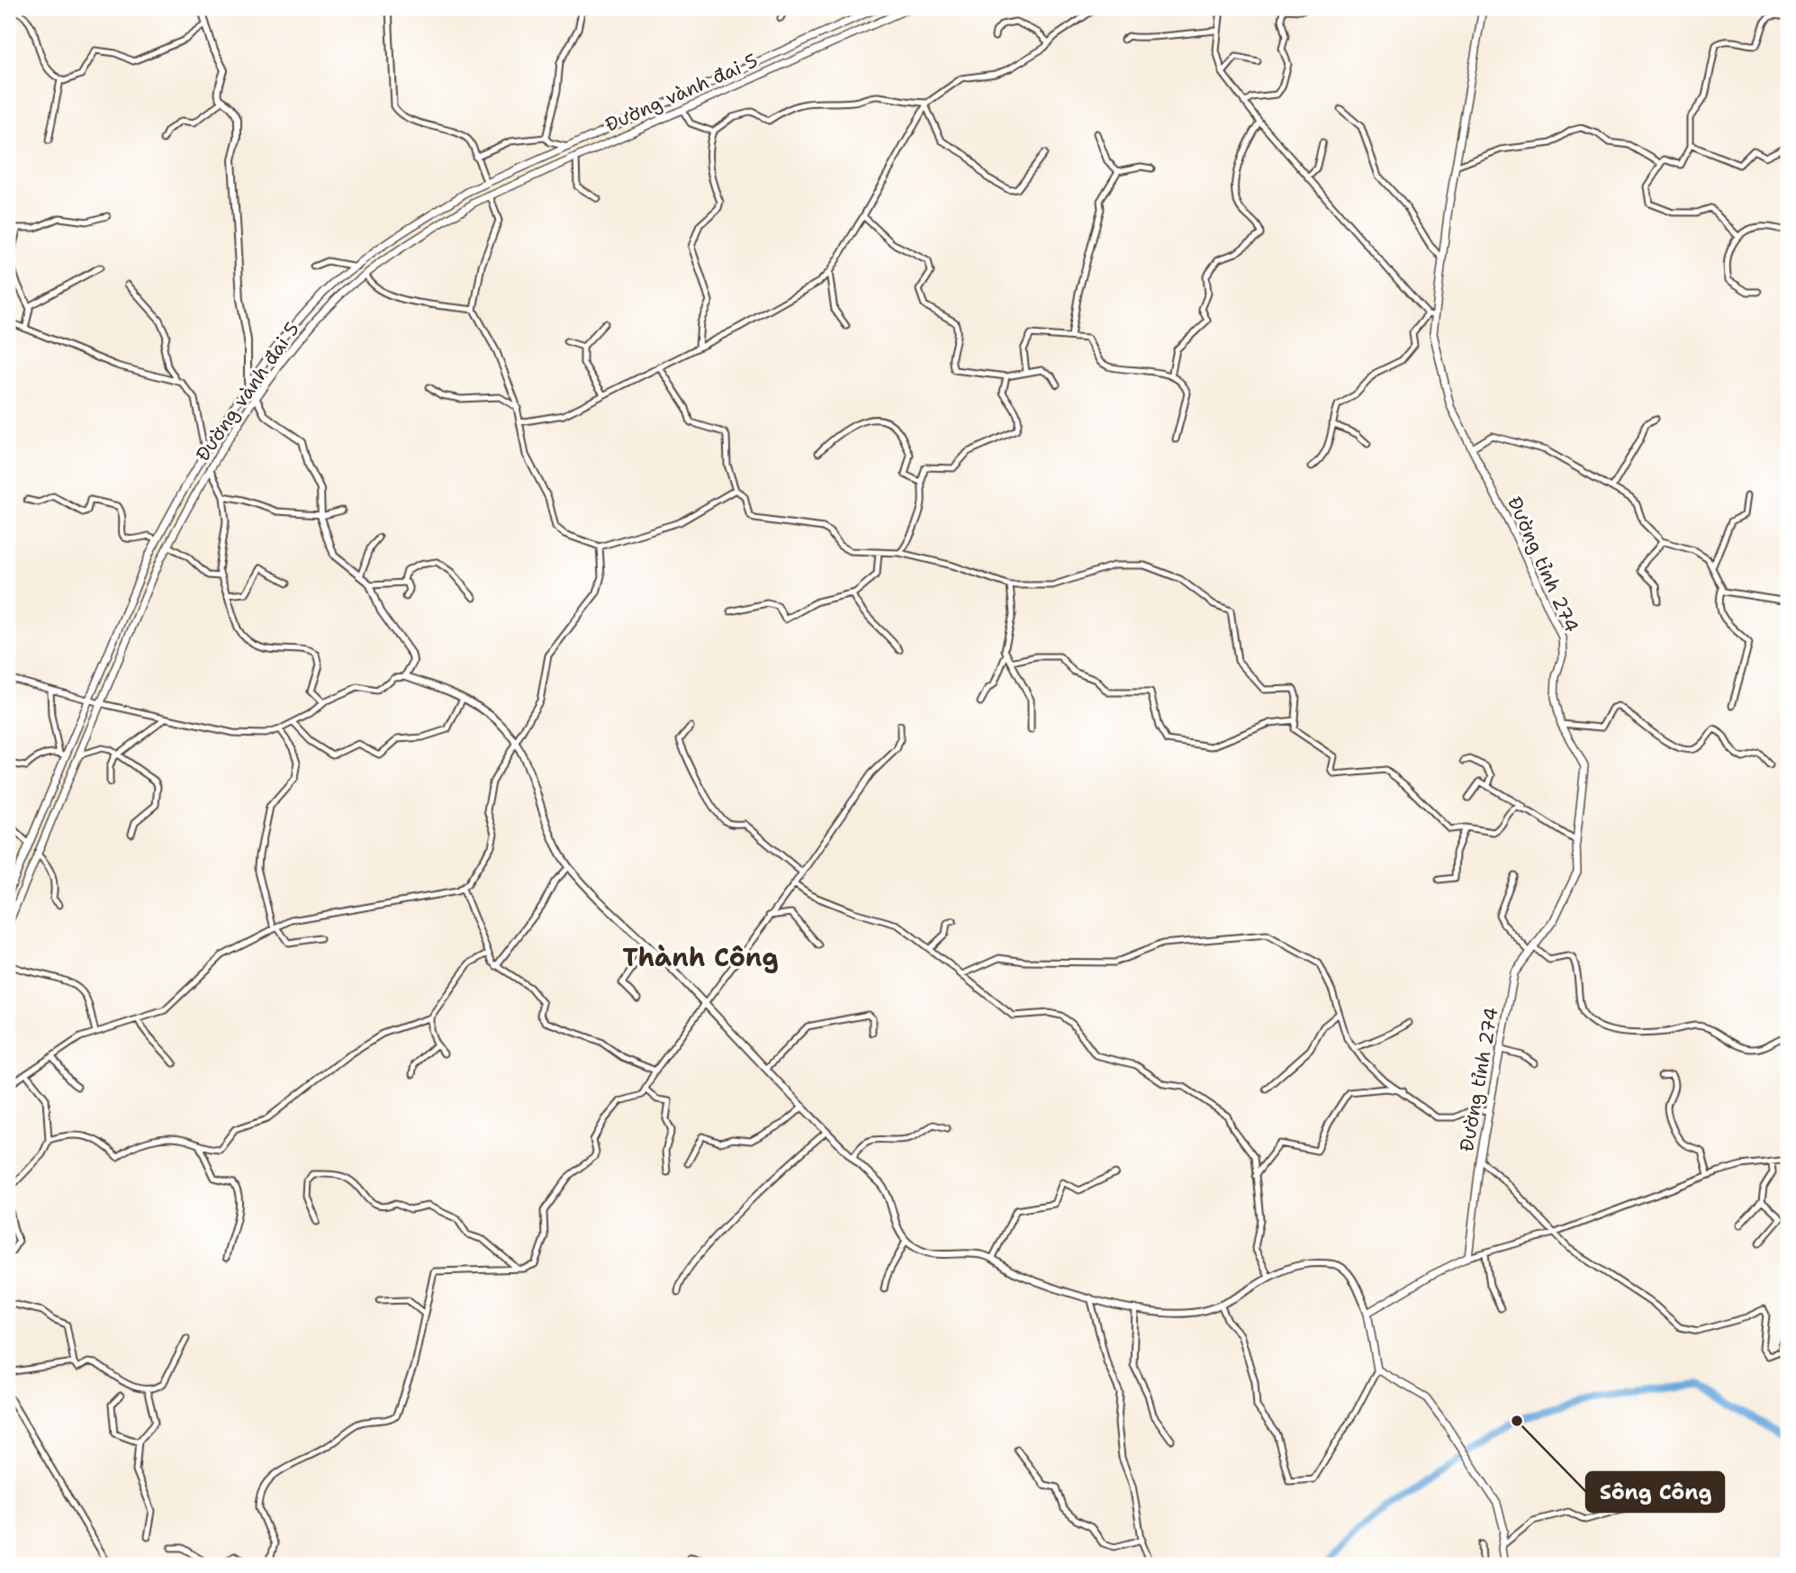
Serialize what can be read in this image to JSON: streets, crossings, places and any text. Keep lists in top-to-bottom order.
{
  "streets": {
    "main road": ["Đường vành đai 5", "Đường tỉnh 274"]
  },
  "districts": ["Thành Công"],
  "places": ["Sông Công"]
}
